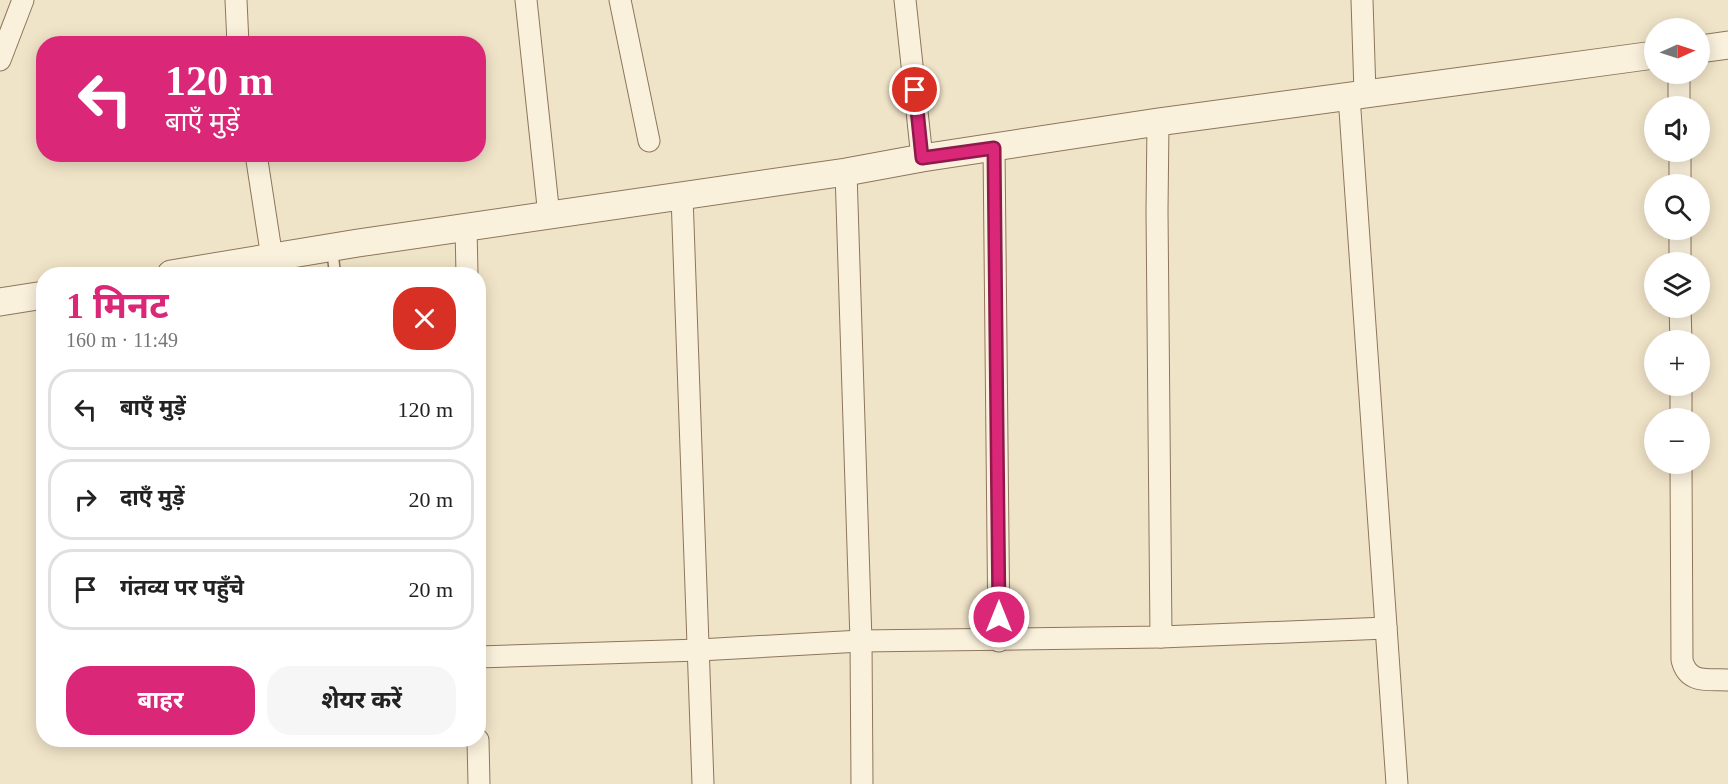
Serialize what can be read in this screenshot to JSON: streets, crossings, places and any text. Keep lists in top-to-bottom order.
{
  "north": "right",
  "page": {
    "map_buttons": ["+", "−"],
    "turn": ["120 m", "बाएँ मुड़ें"],
    "heading": ["1 मिनट", "160 m · 11:49"],
    "list": [
      {
        "name": "बाएँ मुड़ें",
        "value": "120 m"
      },
      {
        "name": "दाएँ मुड़ें",
        "value": "20 m"
      },
      {
        "name": "गंतव्य पर पहुँचे",
        "value": "20 m"
      }
    ],
    "buttons": ["बाहर", "शेयर करें"]
  }
}
